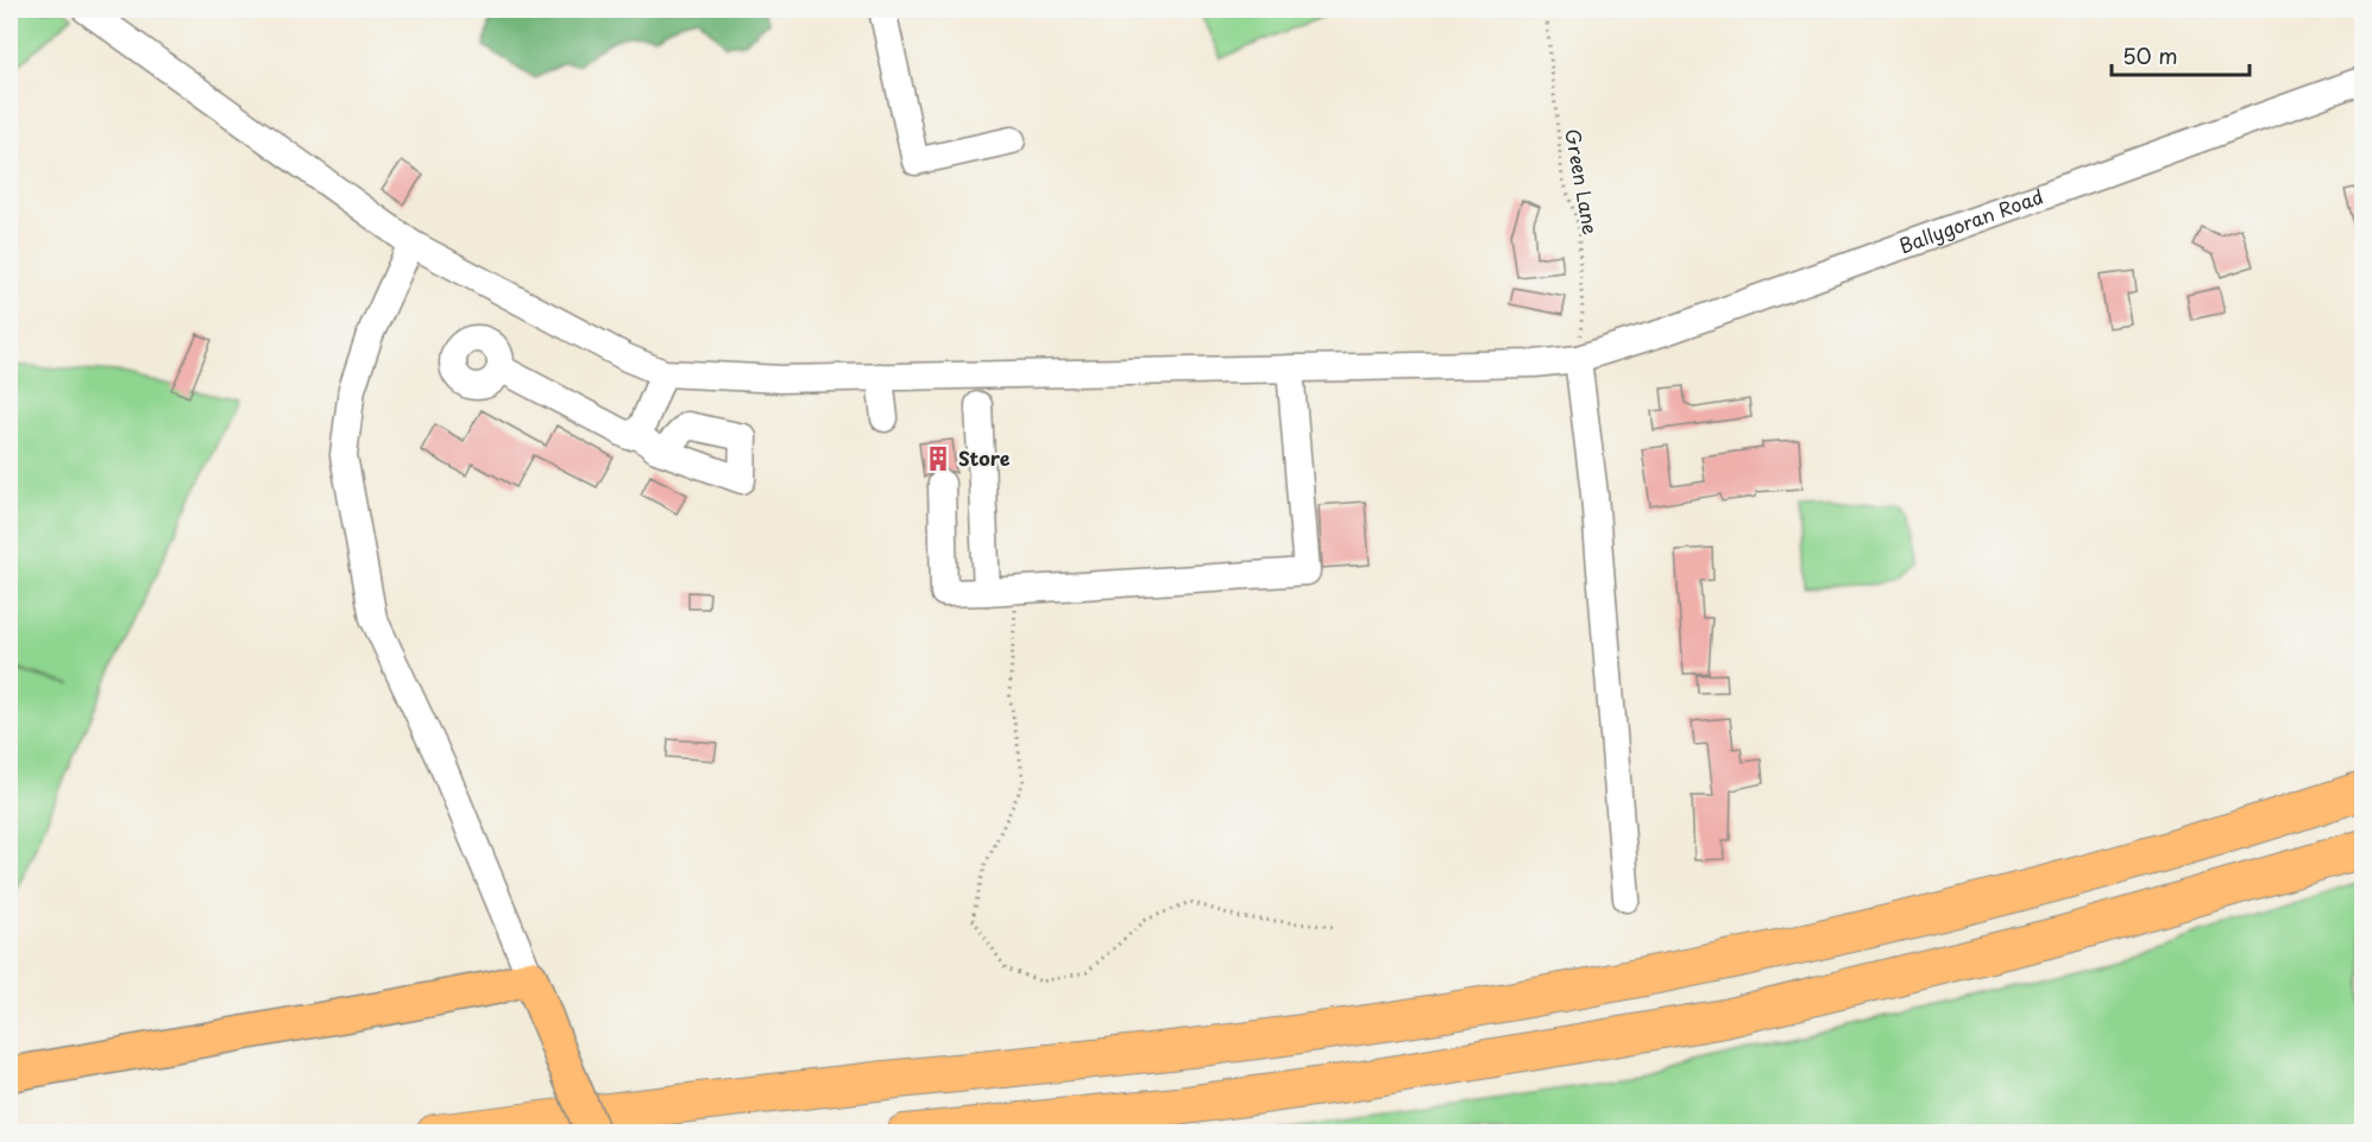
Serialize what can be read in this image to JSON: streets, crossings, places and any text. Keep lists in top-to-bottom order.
{
  "streets": {
    "street": ["Ballygoran Road"],
    "path": ["Green Lane"]
  },
  "crossings": [
    ["Green Lane", "Ballygoran Road"]
  ],
  "places": {
    "building": ["Store"]
  },
  "scale_bar": "50 m"
}
